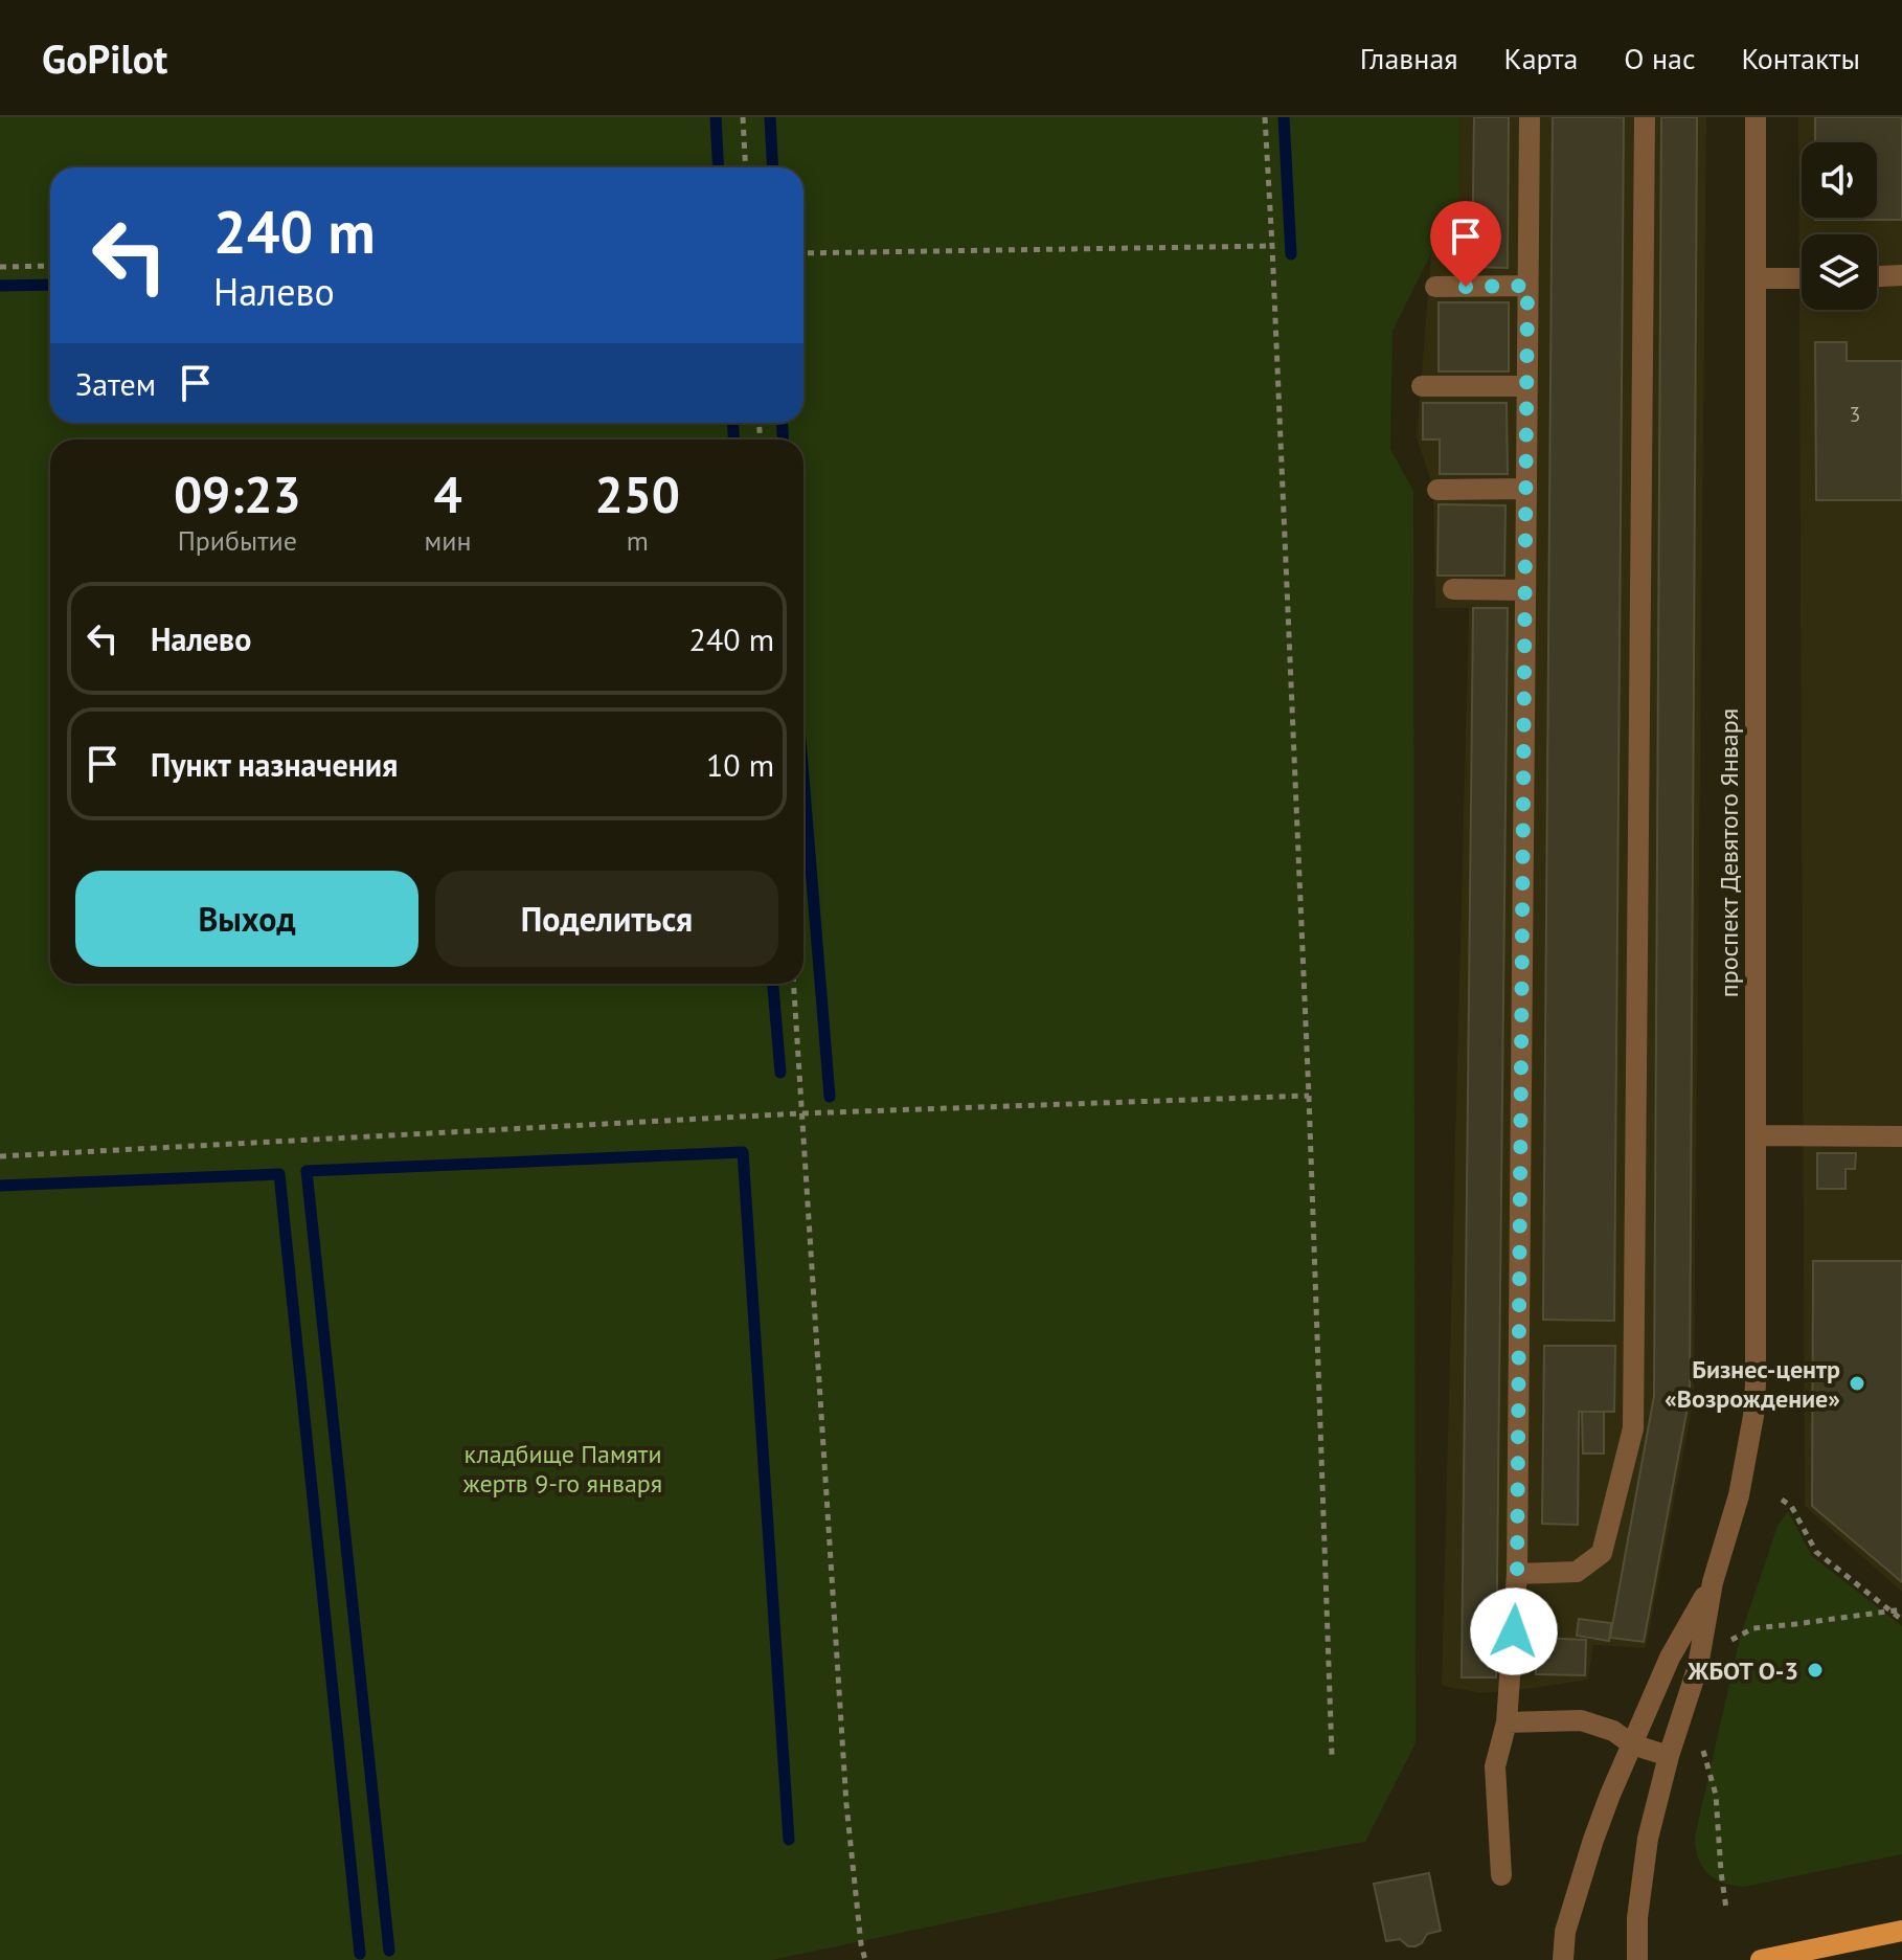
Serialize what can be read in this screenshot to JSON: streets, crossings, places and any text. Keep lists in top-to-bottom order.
{
  "streets": {
    "street": ["проспект Девятого Января"]
  },
  "parks": ["кладбище Памяти жертв 9-го января"],
  "places": ["Бизнес-центр «Возрождение»", "ЖБОТ О-3"],
  "house_numbers": ["3"],
  "page": {
    "header": "GoPilot",
    "nav": [
      "Главная",
      "Карта",
      "О нас",
      "Контакты"
    ],
    "turn": ["240 m", "Налево"],
    "then": "Затем",
    "eta": [
      "09:23",
      "Прибытие",
      "4",
      "мин",
      "250",
      "m"
    ],
    "list": [
      {
        "name": "Налево",
        "value": "240 m"
      },
      {
        "name": "Пункт назначения",
        "value": "10 m"
      }
    ],
    "buttons": ["Выход", "Поделиться"]
  }
}
